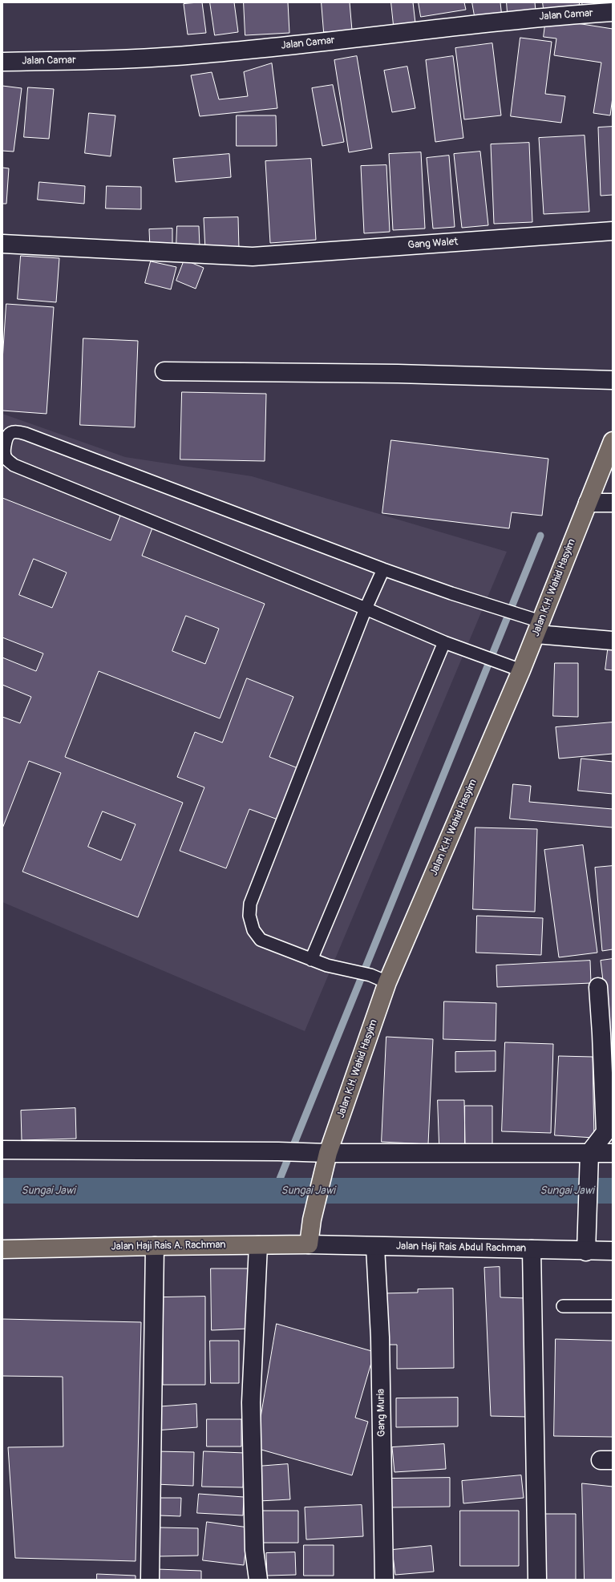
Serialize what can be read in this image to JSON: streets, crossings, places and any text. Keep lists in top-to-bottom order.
{
  "streets": {
    "main road": ["Jalan K.H. Wahid Hasyim", "Jalan Haji Rais A. Rachman"],
    "street": [
      "Jalan Camar",
      "Gang Walet",
      "Jalan Haji Rais Abdul Rachman",
      "Gang Muria"
    ]
  },
  "crossings": [
    ["Jalan K.H. Wahid Hasyim", "Jalan Haji Rais A. Rachman"],
    ["Jalan K.H. Wahid Hasyim", "Jalan Haji Rais Abdul Rachman"],
    ["Jalan Haji Rais A. Rachman", "Jalan Haji Rais Abdul Rachman"],
    ["Jalan Haji Rais Abdul Rachman", "Gang Muria"]
  ],
  "water": ["Sungai Jawi"]
}
